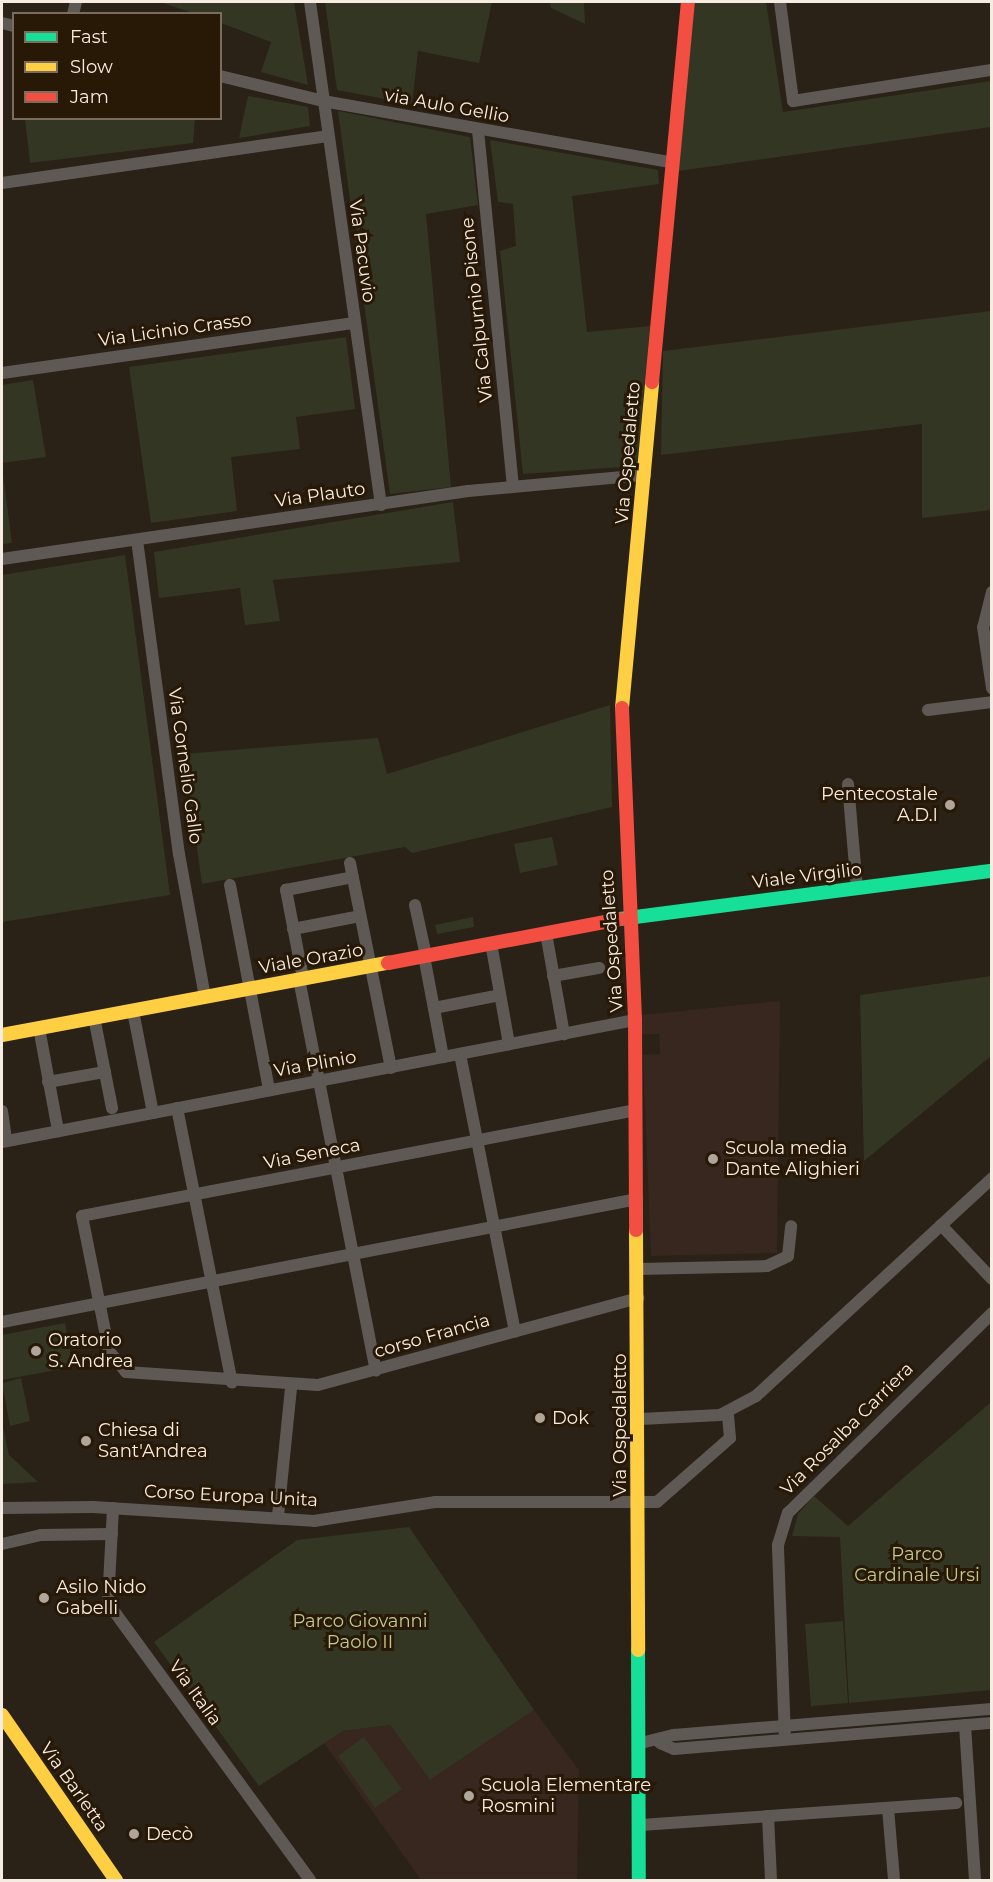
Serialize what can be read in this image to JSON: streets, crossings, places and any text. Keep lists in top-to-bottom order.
{
  "streets": {
    "street": [
      "via Aulo Gellio",
      "Via Pacuvio",
      "Via Calpurnio Pisone",
      "Via Licinio Crasso",
      "Via Ospedaletto",
      "Via Plauto",
      "Via Cornelio Gallo",
      "Viale Virgilio",
      "Viale Orazio",
      "Via Plinio",
      "Via Seneca",
      "corso Francia",
      "Via Rosalba Carriera",
      "Corso Europa Unita",
      "Via Italia",
      "Via Barletta"
    ]
  },
  "crossings": [
    ["via Aulo Gellio", "Via Pacuvio"],
    ["via Aulo Gellio", "Via Calpurnio Pisone"],
    ["via Aulo Gellio", "Via Ospedaletto"],
    ["Via Pacuvio", "Via Licinio Crasso"],
    ["Via Pacuvio", "Via Plauto"],
    ["Via Calpurnio Pisone", "Via Plauto"],
    ["Via Ospedaletto", "Via Plauto"],
    ["Via Ospedaletto", "Viale Virgilio"],
    ["Via Ospedaletto", "Viale Orazio"],
    ["Via Ospedaletto", "Via Plinio"],
    ["Via Ospedaletto", "Via Seneca"],
    ["Via Ospedaletto", "corso Francia"],
    ["Via Ospedaletto", "Corso Europa Unita"],
    ["Via Plauto", "Via Cornelio Gallo"],
    ["Via Cornelio Gallo", "Viale Orazio"],
    ["Viale Virgilio", "Viale Orazio"],
    ["Via Seneca", "corso Francia"],
    ["Corso Europa Unita", "Via Italia"]
  ],
  "parks": ["Parco Cardinale Ursi", "Parco Giovanni Paolo II"],
  "places": [
    "Pentecostale A.D.I",
    "Scuola media Dante Alighieri",
    "Oratorio S. Andrea",
    "Dok",
    "Chiesa di Sant'Andrea",
    "Asilo Nido Gabelli",
    "Scuola Elementare Rosmini",
    "Decò"
  ],
  "legend": ["Fast", "Slow", "Jam"]
}
